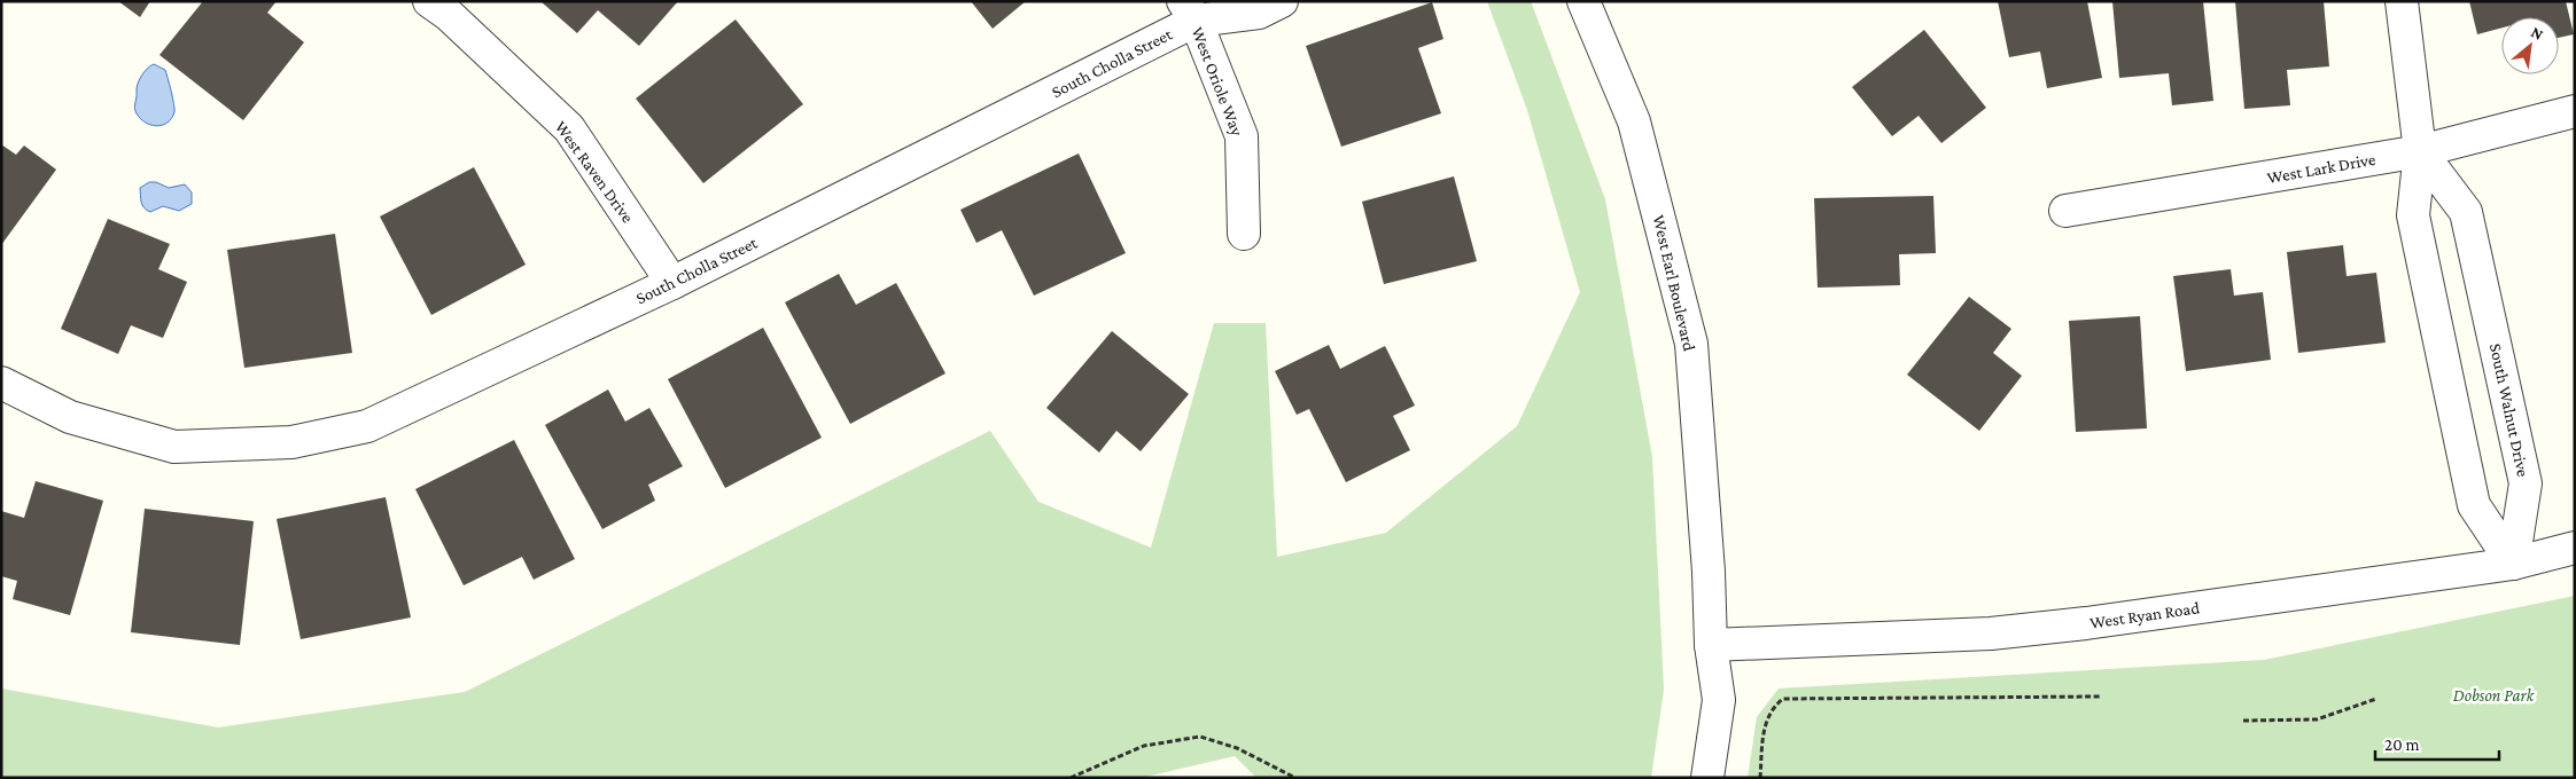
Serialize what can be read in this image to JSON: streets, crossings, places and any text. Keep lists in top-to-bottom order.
{
  "streets": {
    "street": [
      "South Cholla Street",
      "West Oriole Way",
      "West Lark Drive",
      "West Raven Drive",
      "West Earl Boulevard",
      "South Walnut Drive",
      "West Ryan Road"
    ]
  },
  "crossings": [
    ["South Cholla Street", "West Oriole Way"],
    ["South Cholla Street", "West Raven Drive"],
    ["West Lark Drive", "South Walnut Drive"],
    ["West Earl Boulevard", "West Ryan Road"],
    ["South Walnut Drive", "West Ryan Road"]
  ],
  "parks": ["Dobson Park"],
  "scale_bar": "20 m",
  "north": "top right"
}
